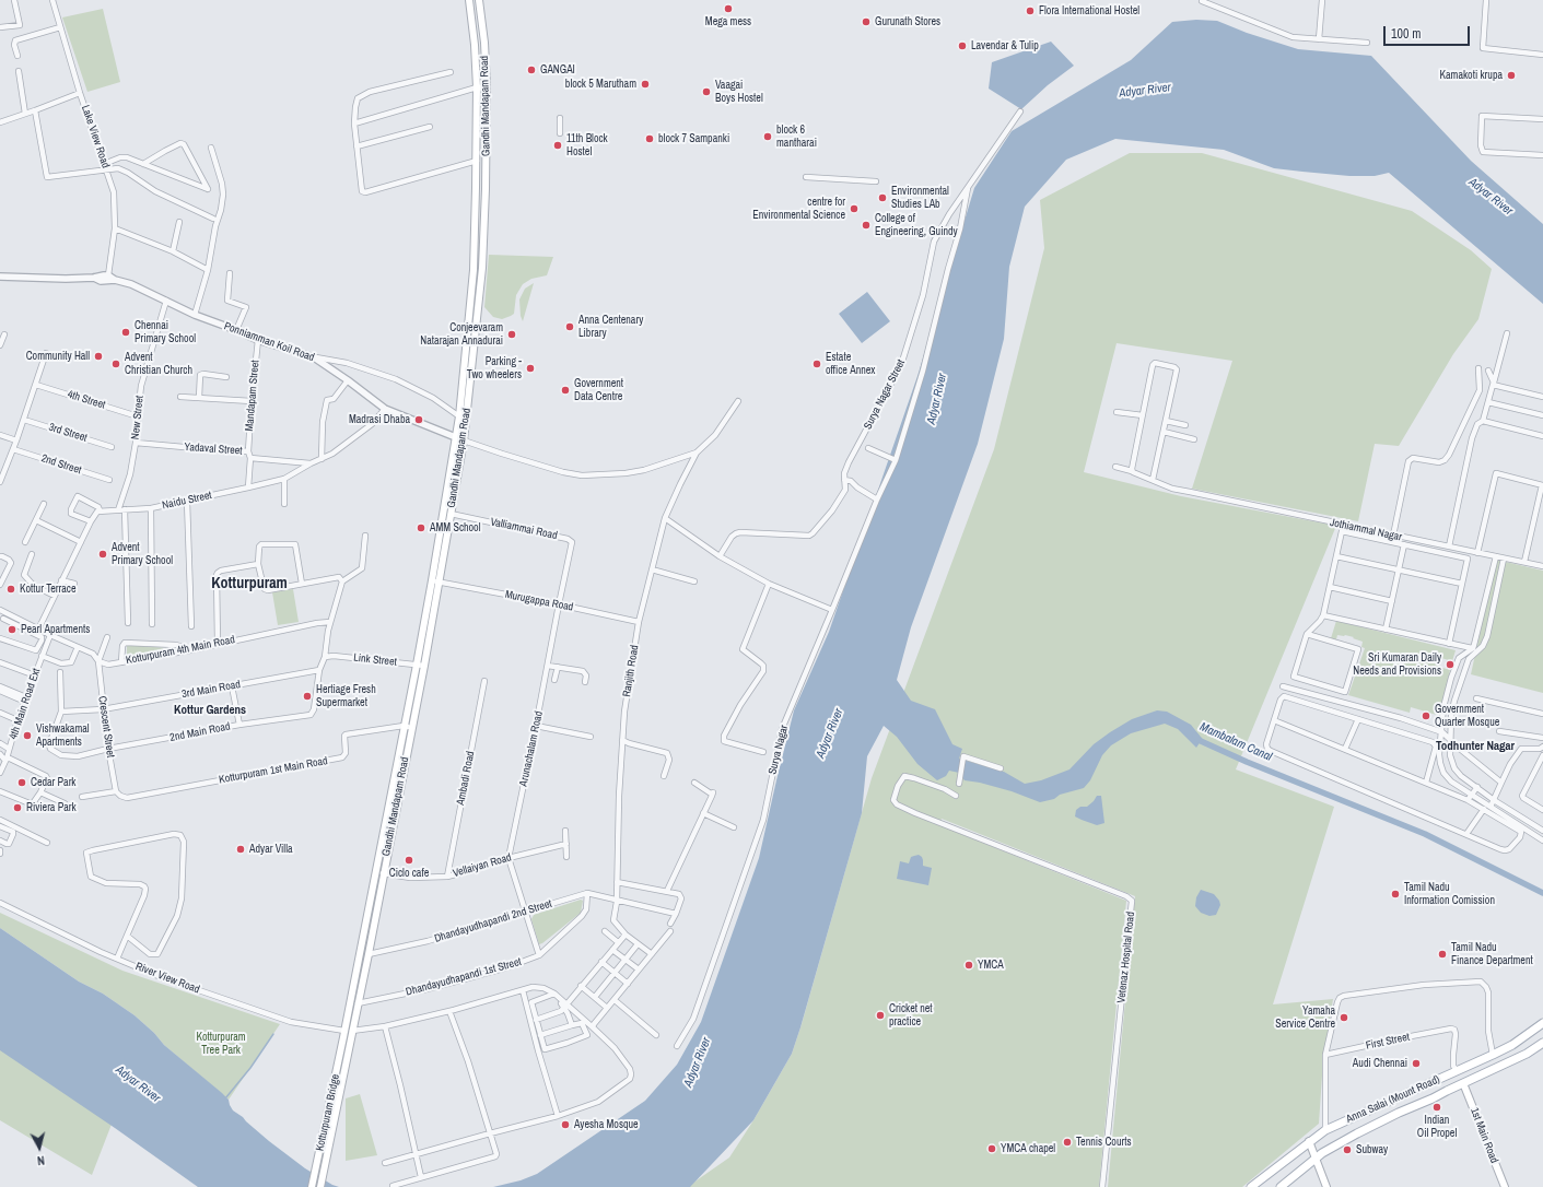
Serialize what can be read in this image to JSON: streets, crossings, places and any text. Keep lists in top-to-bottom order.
{
  "streets": {
    "main road": [
      "Gandhi Mandapam Road",
      "Anna Salai (Mount Road)",
      "Kotturpuram Bridge",
      "1st Main Road"
    ],
    "street": [
      "Lake View Road",
      "Ponniamman Koil Road",
      "Surya Nagar Street",
      "Mandapam Street",
      "4th Street",
      "New Street",
      "3rd Street",
      "Yadaval Street",
      "2nd Street",
      "Naidu Street",
      "Valliammai Road",
      "Jothiammal Nagar",
      "Murugappa Road",
      "Kotturpuram 4th Main Road",
      "Link Street",
      "Ranjith Road",
      "3rd Main Road",
      "4th Main Road Ext",
      "Crescent Street",
      "2nd Main Road",
      "Arunachalam Road",
      "Surya Nagar",
      "Kotturpuram 1st Main Road",
      "Ambadi Road",
      "Vellaiyan Road",
      "Dhandayudhapandi 2nd Street",
      "Vetenaz Hospital Road",
      "Dhandayudhapandi 1st Street",
      "River View Road",
      "First Street"
    ]
  },
  "crossings": [
    ["Gandhi Mandapam Road", "Ponniamman Koil Road"],
    ["Gandhi Mandapam Road", "Valliammai Road"],
    ["Gandhi Mandapam Road", "Murugappa Road"],
    ["Gandhi Mandapam Road", "Link Street"],
    ["Gandhi Mandapam Road", "Ranjith Road"],
    ["Gandhi Mandapam Road", "Kotturpuram 1st Main Road"],
    ["Gandhi Mandapam Road", "Vellaiyan Road"],
    ["Gandhi Mandapam Road", "Dhandayudhapandi 2nd Street"],
    ["Gandhi Mandapam Road", "Dhandayudhapandi 1st Street"],
    ["Gandhi Mandapam Road", "River View Road"],
    ["Gandhi Mandapam Road", "Kotturpuram Bridge"],
    ["Ponniamman Koil Road", "Mandapam Street"],
    ["Ponniamman Koil Road", "New Street"],
    ["Ponniamman Koil Road", "Naidu Street"],
    ["Ponniamman Koil Road", "Ranjith Road"],
    ["Surya Nagar Street", "Surya Nagar"],
    ["Mandapam Street", "Yadaval Street"],
    ["4th Street", "New Street"],
    ["New Street", "Yadaval Street"],
    ["New Street", "Naidu Street"],
    ["Yadaval Street", "Naidu Street"],
    ["Valliammai Road", "Arunachalam Road"],
    ["Murugappa Road", "Ranjith Road"],
    ["Murugappa Road", "Arunachalam Road"],
    ["Kotturpuram 4th Main Road", "Crescent Street"],
    ["Kotturpuram 4th Main Road", "2nd Main Road"],
    ["Link Street", "2nd Main Road"],
    ["3rd Main Road", "Crescent Street"],
    ["3rd Main Road", "2nd Main Road"],
    ["Crescent Street", "2nd Main Road"],
    ["Crescent Street", "Kotturpuram 1st Main Road"],
    ["Arunachalam Road", "Vellaiyan Road"],
    ["Arunachalam Road", "Dhandayudhapandi 2nd Street"],
    ["Arunachalam Road", "Dhandayudhapandi 1st Street"],
    ["Ambadi Road", "Vellaiyan Road"],
    ["Dhandayudhapandi 2nd Street", "Dhandayudhapandi 1st Street"],
    ["River View Road", "Kotturpuram Bridge"],
    ["First Street", "Anna Salai (Mount Road)"],
    ["Anna Salai (Mount Road)", "1st Main Road"]
  ],
  "districts": ["Kotturpuram", "Kottur Gardens", "Todhunter Nagar"],
  "water": ["Adyar River", "Mambalam Canal"],
  "parks": ["Kotturpuram Tree Park"],
  "places": [
    "Mega mess",
    "Flora International Hostel",
    "Gurunath Stores",
    "Lavendar & Tulip",
    "GANGAI",
    "Kamakoti krupa",
    "block 5 Marutham",
    "Vaagai Boys Hostel",
    "block 6 mantharai",
    "block 7 Sampanki",
    "11th Block Hostel",
    "Environmental Studies LAb",
    "centre for Environmental Science",
    "College of Engineering, Guindy",
    "Anna Centenary Library",
    "Chennai Primary School",
    "Conjeevaram Natarajan Annadurai",
    "Community Hall",
    "Advent Christian Church",
    "Estate office Annex",
    "Parking - Two wheelers",
    "Government Data Centre",
    "Madrasi Dhaba",
    "AMM School",
    "Advent Primary School",
    "Kottur Terrace",
    "Pearl Apartments",
    "Sri Kumaran Daily Needs and Provisions",
    "Hertiage Fresh Supermarket",
    "Government Quarter Mosque",
    "Vishwakamal Apartments",
    "Cedar Park",
    "Riviera Park",
    "Adyar Villa",
    "Ciclo cafe",
    "Tamil Nadu Information Comission",
    "Tamil Nadu Finance Department",
    "YMCA",
    "Cricket net practice",
    "Yamaha Service Centre",
    "Audi Chennai",
    "Indian Oil Propel",
    "Ayesha Mosque",
    "Tennis Courts",
    "YMCA chapel",
    "Subway"
  ],
  "scale_bar": "100 m",
  "north": "bottom"
}
